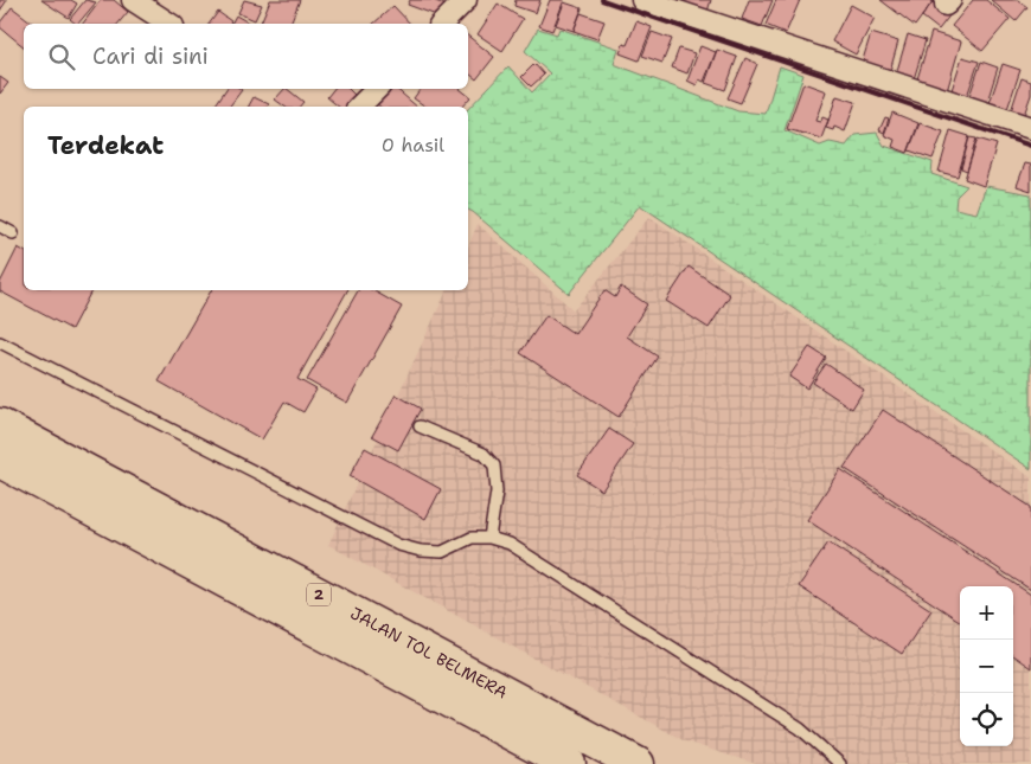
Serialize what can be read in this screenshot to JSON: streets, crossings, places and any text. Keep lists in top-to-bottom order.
{
  "streets": {
    "highway": ["2", "JALAN TOL BELMERA"]
  },
  "page": {
    "search": "Cari di sini",
    "heading": ["Terdekat", "0 hasil"],
    "map_buttons": ["+", "−"]
  }
}
